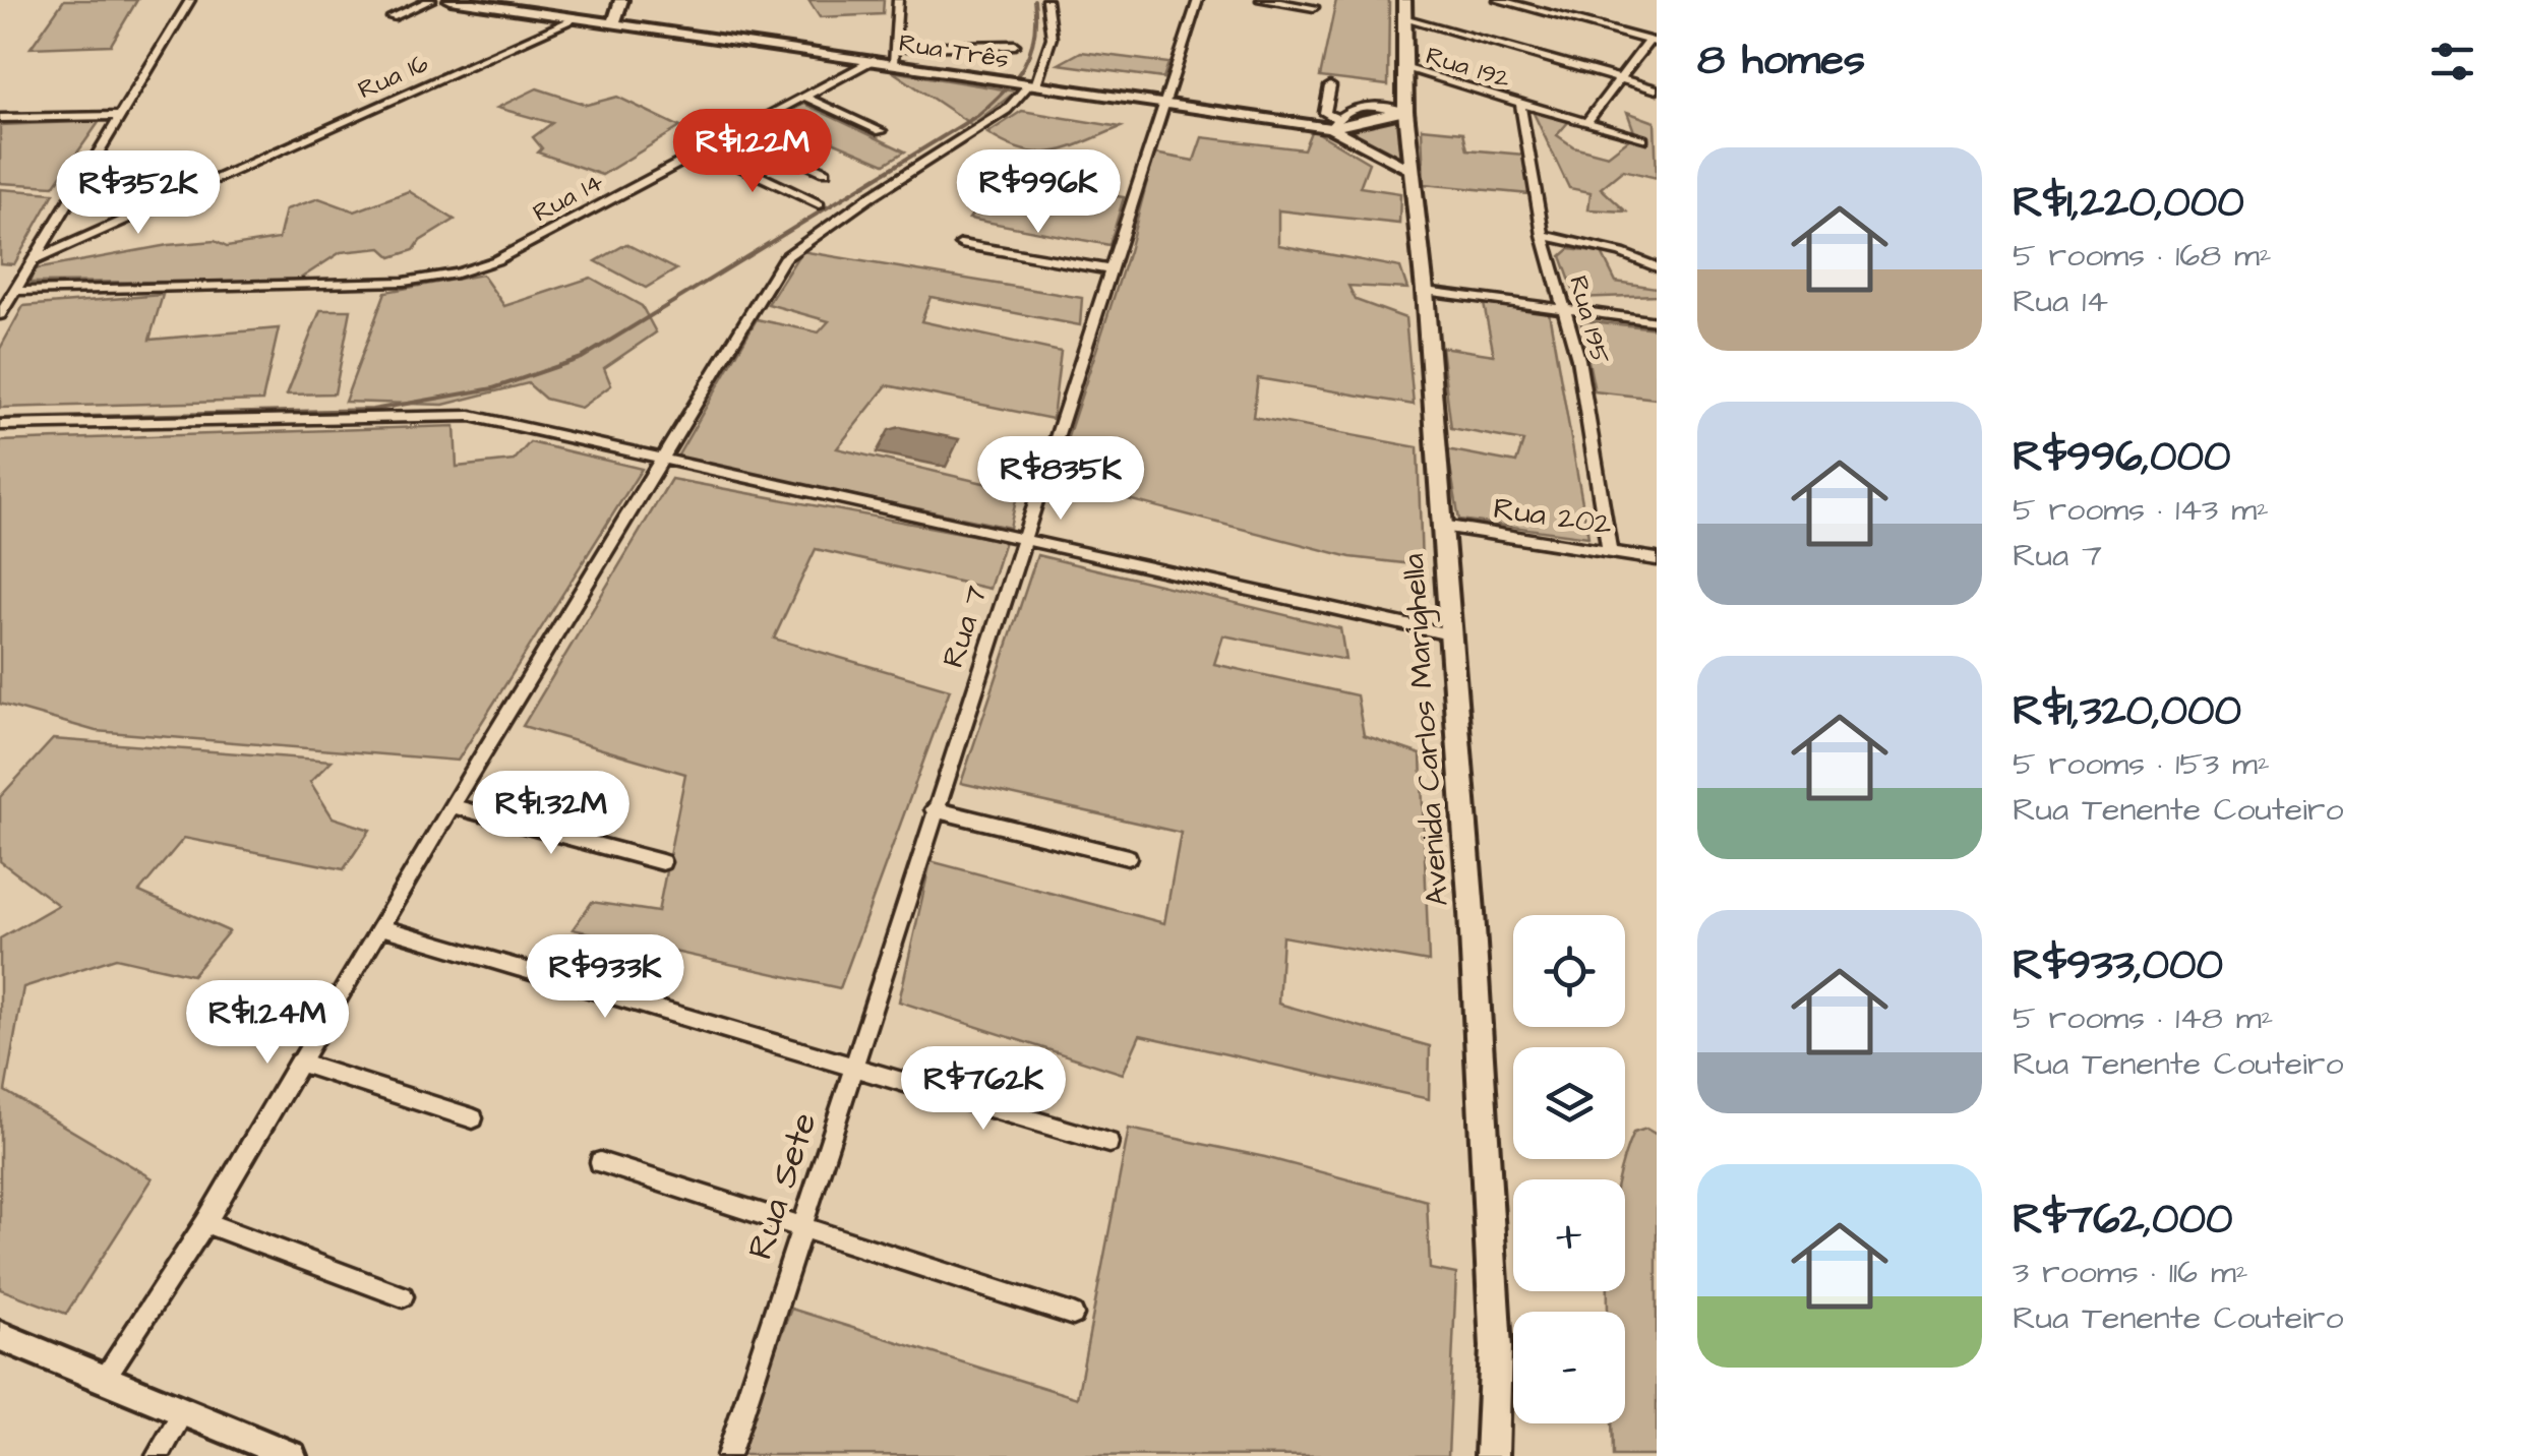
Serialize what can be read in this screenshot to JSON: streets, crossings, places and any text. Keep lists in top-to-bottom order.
{
  "streets": {
    "main road": ["Rua Três", "Avenida Carlos Marighella"],
    "street": [
      "Rua 192",
      "Rua 16",
      "Rua 14",
      "Rua 195",
      "Rua 202",
      "Rua 7",
      "Rua Sete"
    ]
  },
  "crossings": [
    ["Rua Três", "Rua 16"],
    ["Rua Três", "Rua 14"],
    ["Rua Três", "Rua 7"],
    ["Rua Três", "Avenida Carlos Marighella"],
    ["Rua 192", "Rua 195"],
    ["Rua 192", "Avenida Carlos Marighella"],
    ["Rua 195", "Rua 202"],
    ["Rua 202", "Avenida Carlos Marighella"],
    ["Rua 7", "Rua Sete"]
  ],
  "page": {
    "heading": "8 homes",
    "price": [
      "R$1.22M",
      "R$996K",
      "R$352K",
      "R$835K",
      "R$1.32M",
      "R$933K",
      "R$1.24M",
      "R$762K"
    ],
    "list": [
      {
        "name": "R$1,220,000",
        "note": "5 rooms · 168 m² · Rua 14"
      },
      {
        "name": "R$996,000",
        "note": "5 rooms · 143 m² · Rua 7"
      },
      {
        "name": "R$1,320,000",
        "note": "5 rooms · 153 m² · Rua Tenente Couteiro"
      },
      {
        "name": "R$933,000",
        "note": "5 rooms · 148 m² · Rua Tenente Couteiro"
      },
      {
        "name": "R$762,000",
        "note": "3 rooms · 116 m² · Rua Tenente Couteiro"
      }
    ],
    "map_buttons": ["+", "−"]
  }
}
